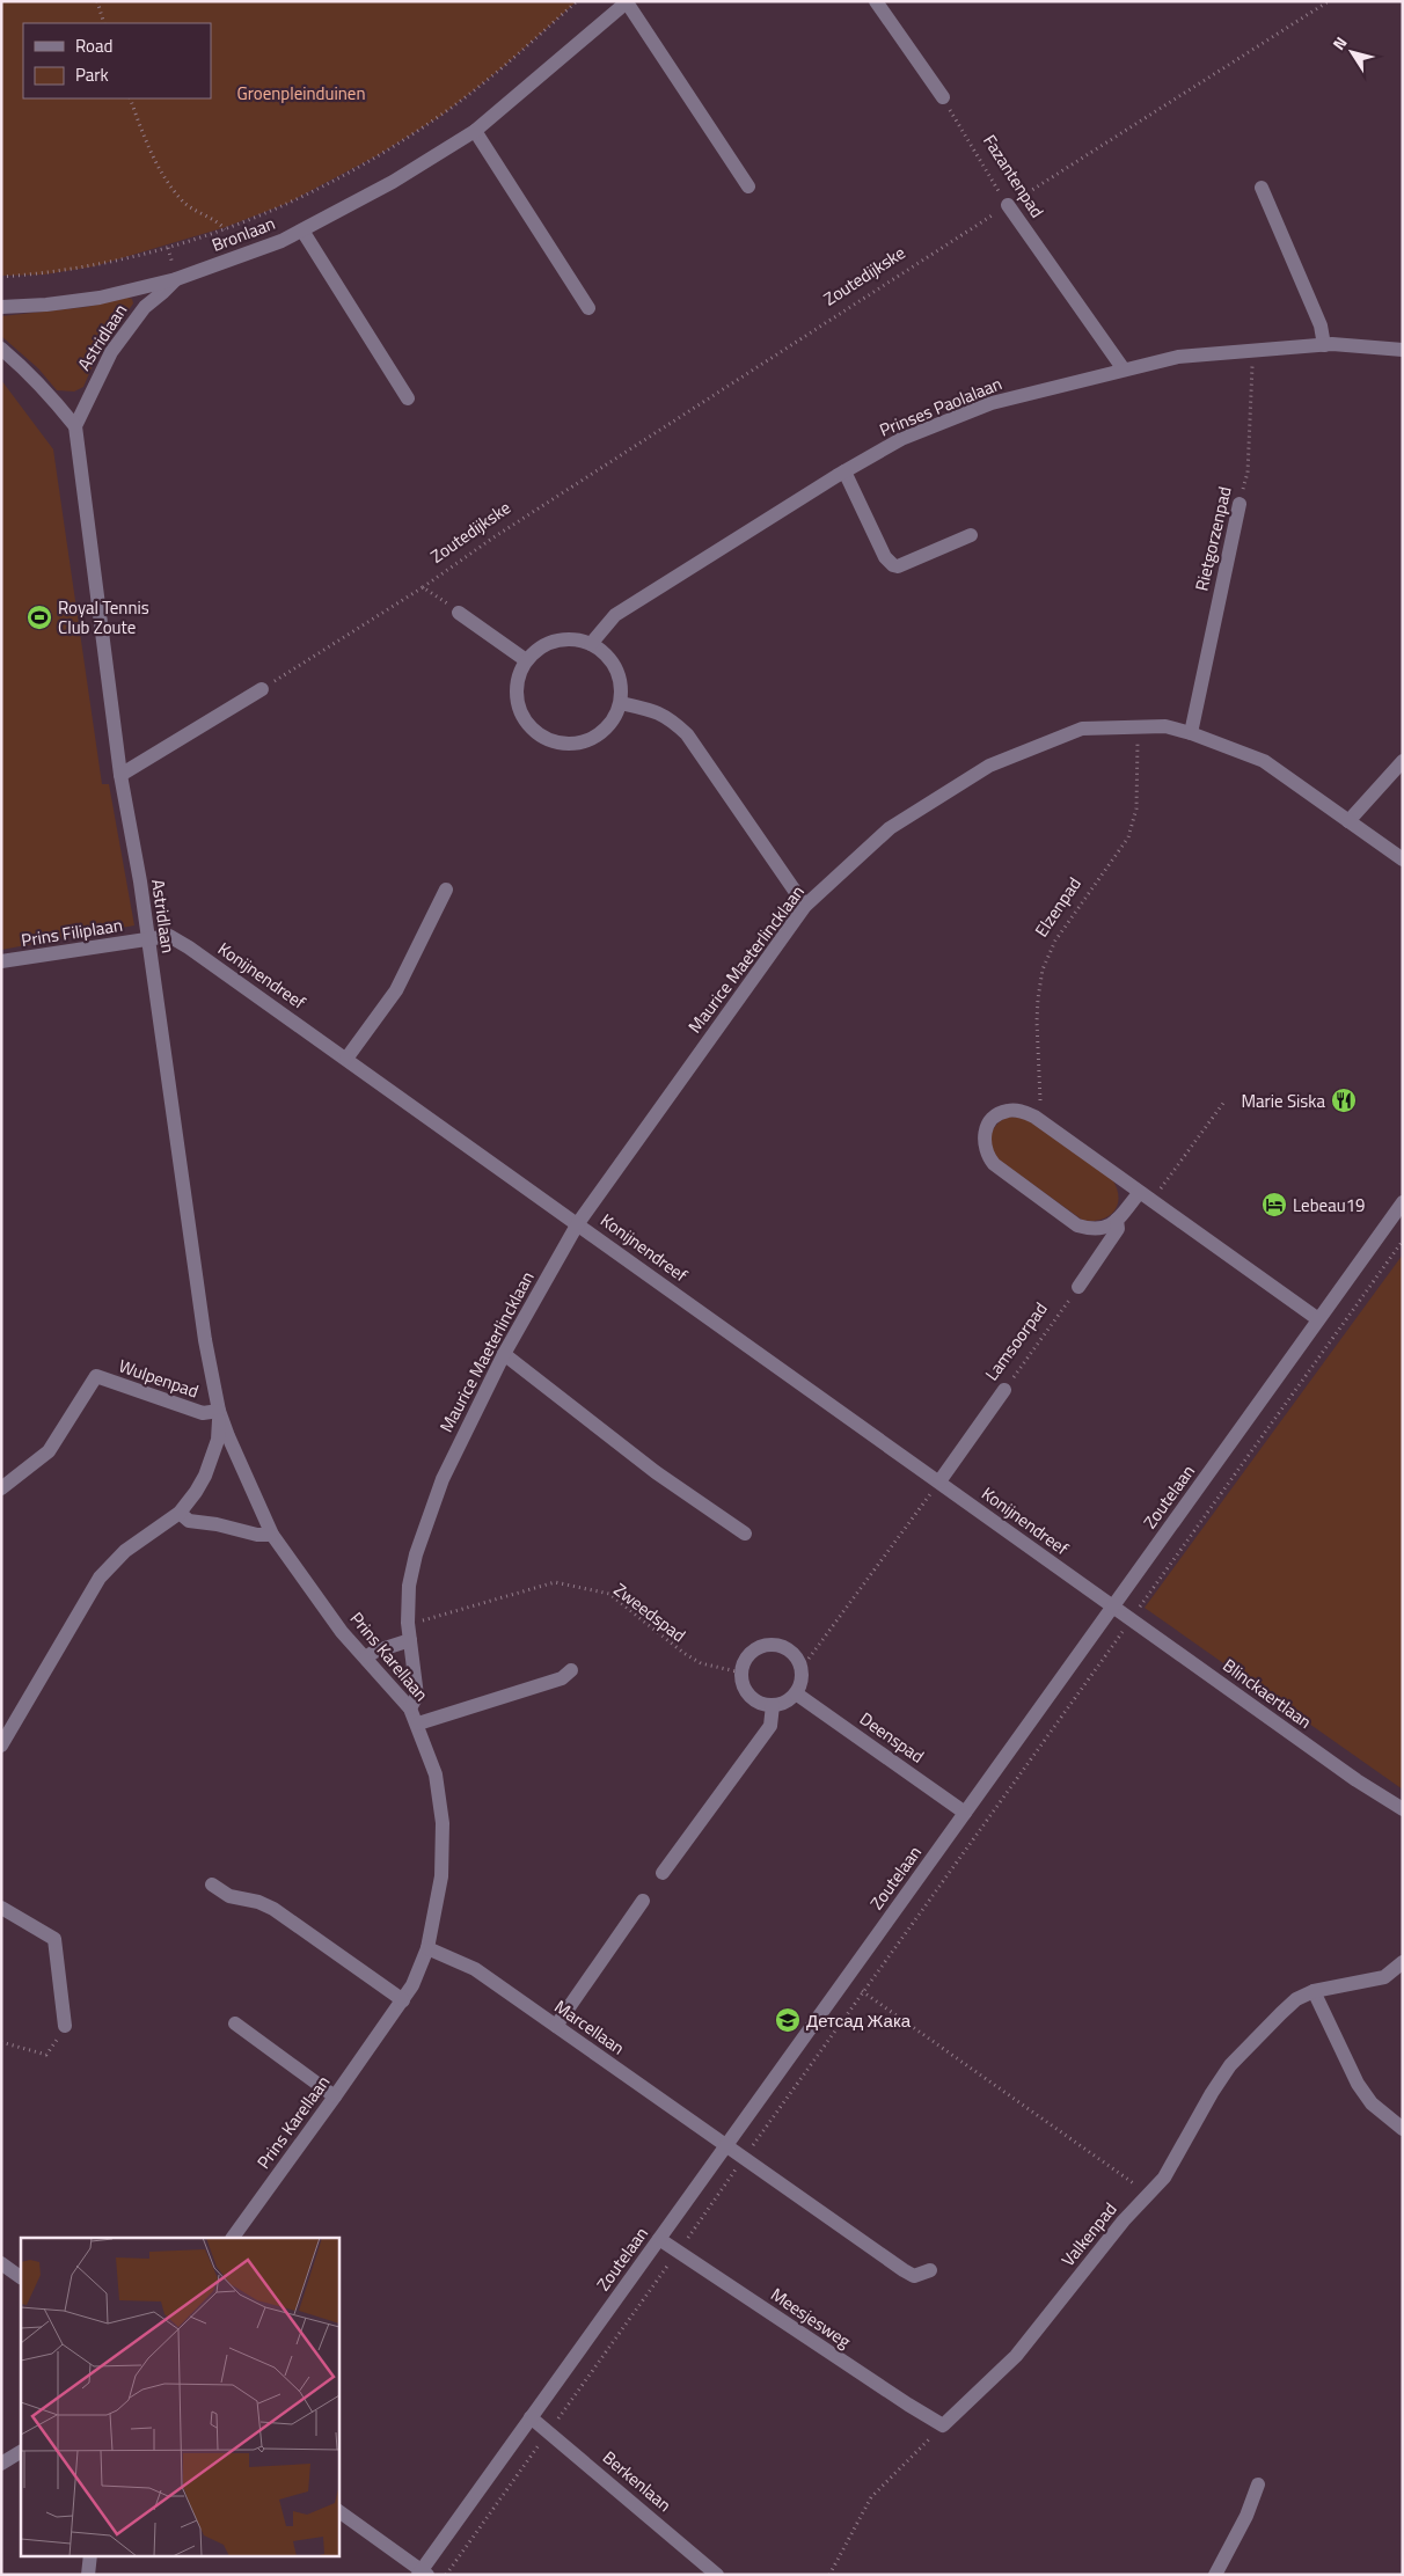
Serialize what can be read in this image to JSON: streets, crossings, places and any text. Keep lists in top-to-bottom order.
{
  "streets": {
    "street": [
      "Fazantenpad",
      "Bronlaan",
      "Astridlaan",
      "Prinses Paolalaan",
      "Rietgorzenpad",
      "Prins Filiplaan",
      "Maurice Maeterlincklaan",
      "Konijnendreef",
      "Lamsoorpad",
      "Wulpenpad",
      "Zoutelaan",
      "Prins Karellaan",
      "Blinckaertlaan",
      "Deenspad",
      "Marcellaan",
      "Valkenpad",
      "Meesjesweg",
      "Berkenlaan"
    ],
    "path": ["Zoutedijkske", "Elzenpad", "Zweedspad"]
  },
  "crossings": [
    ["Fazantenpad", "Zoutedijkske"],
    ["Fazantenpad", "Prinses Paolalaan"],
    ["Bronlaan", "Astridlaan"],
    ["Astridlaan", "Prins Filiplaan"],
    ["Astridlaan", "Konijnendreef"],
    ["Astridlaan", "Wulpenpad"],
    ["Astridlaan", "Prins Karellaan"],
    ["Prinses Paolalaan", "Rietgorzenpad"],
    ["Rietgorzenpad", "Maurice Maeterlincklaan"],
    ["Elzenpad", "Maurice Maeterlincklaan"],
    ["Prins Filiplaan", "Konijnendreef"],
    ["Maurice Maeterlincklaan", "Konijnendreef"],
    ["Maurice Maeterlincklaan", "Zweedspad"],
    ["Maurice Maeterlincklaan", "Prins Karellaan"],
    ["Konijnendreef", "Lamsoorpad"],
    ["Konijnendreef", "Zoutelaan"],
    ["Konijnendreef", "Blinckaertlaan"],
    ["Wulpenpad", "Prins Karellaan"],
    ["Zoutelaan", "Blinckaertlaan"],
    ["Zoutelaan", "Deenspad"],
    ["Zoutelaan", "Marcellaan"],
    ["Zoutelaan", "Meesjesweg"],
    ["Zoutelaan", "Berkenlaan"],
    ["Zweedspad", "Deenspad"],
    ["Prins Karellaan", "Marcellaan"],
    ["Valkenpad", "Meesjesweg"]
  ],
  "parks": ["Groenpleinduinen"],
  "places": {
    "sports": ["Royal Tennis Club Zoute"],
    "restaurant": ["Marie Siska"],
    "hotel": ["Lebeau19"],
    "school or university": ["Детсад Жака"]
  },
  "legend": ["Road", "Park"],
  "north": "top left"
}
